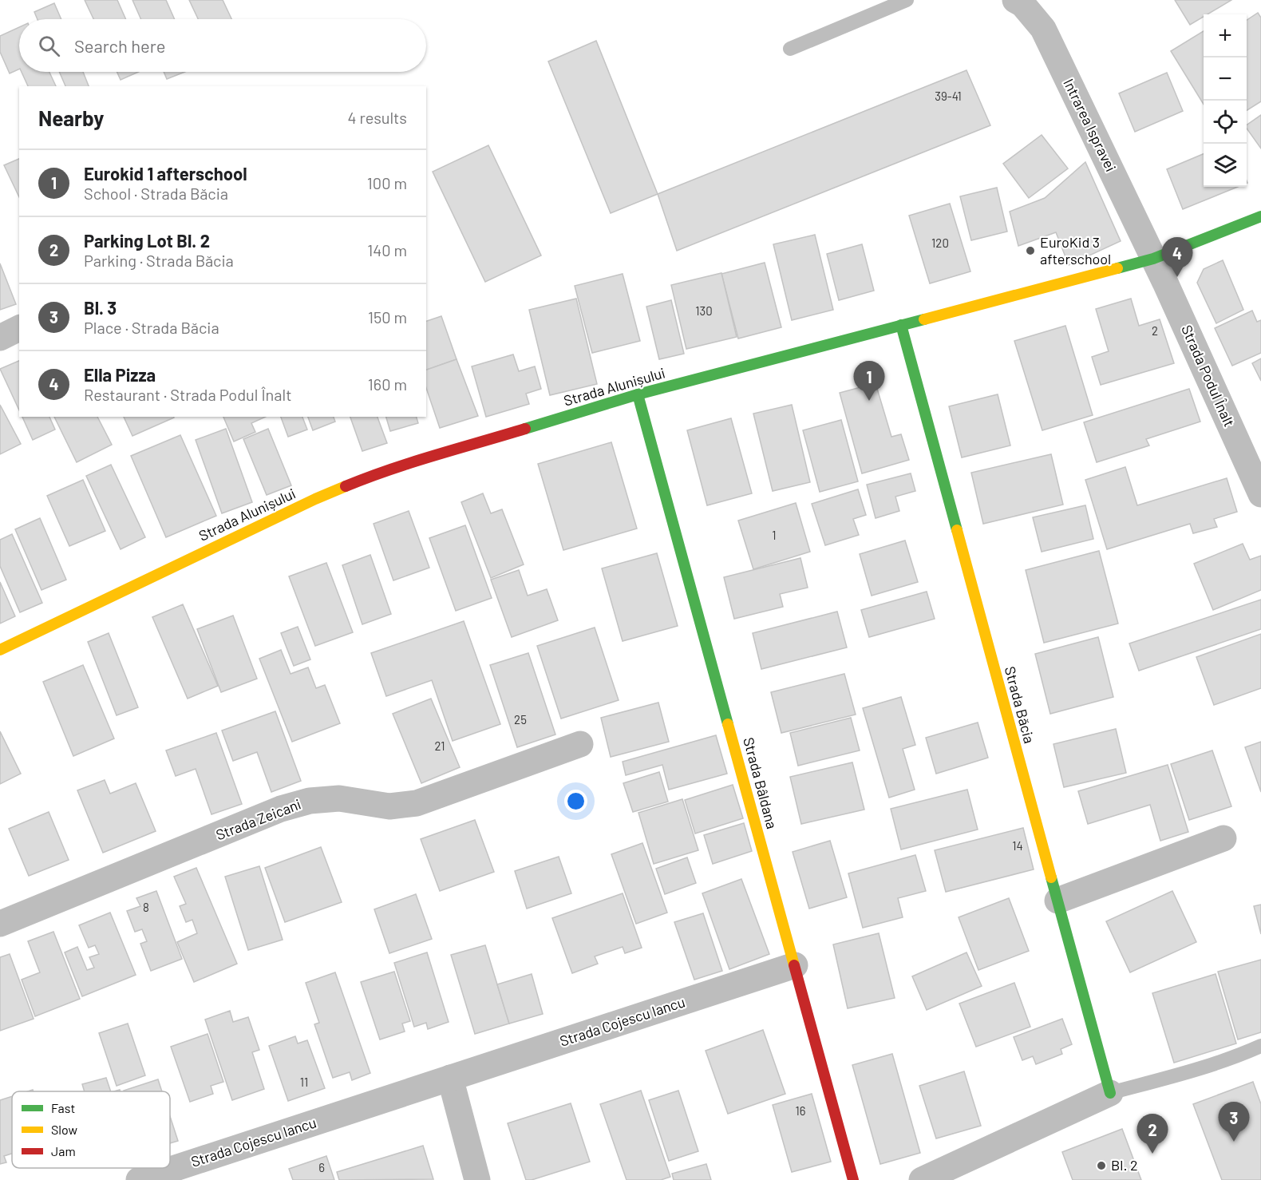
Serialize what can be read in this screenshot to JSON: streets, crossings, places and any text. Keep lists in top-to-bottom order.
{
  "streets": {
    "street": [
      "Intrarea Ispravei",
      "Strada Podul Înalt",
      "Strada Alunișului",
      "Strada Băcia",
      "Strada Bâldana",
      "Strada Zeicani",
      "Strada Cojescu Iancu"
    ]
  },
  "crossings": [
    ["Intrarea Ispravei", "Strada Podul Înalt"],
    ["Intrarea Ispravei", "Strada Alunișului"],
    ["Strada Podul Înalt", "Strada Alunișului"],
    ["Strada Alunișului", "Strada Băcia"],
    ["Strada Alunișului", "Strada Bâldana"],
    ["Strada Bâldana", "Strada Cojescu Iancu"]
  ],
  "places": ["EuroKid 3 afterschool", "Bl. 2"],
  "house_numbers": [
    "39-41",
    "120",
    "130",
    "2",
    "1",
    "25",
    "21",
    "14",
    "8",
    "11",
    "16",
    "6"
  ],
  "legend": ["Fast", "Slow", "Jam"],
  "page": {
    "map_buttons": ["+", "−"],
    "search": "Search here",
    "heading": ["Nearby", "4 results"],
    "list": [
      {
        "mark": "1",
        "name": "Eurokid 1 afterschool",
        "note": "School · Strada Băcia",
        "value": "100 m"
      },
      {
        "mark": "2",
        "name": "Parking Lot Bl. 2",
        "note": "Parking · Strada Băcia",
        "value": "140 m"
      },
      {
        "mark": "3",
        "name": "Bl. 3",
        "note": "Place · Strada Băcia",
        "value": "150 m"
      },
      {
        "mark": "4",
        "name": "Ella Pizza",
        "note": "Restaurant · Strada Podul Înalt",
        "value": "160 m"
      }
    ],
    "pins": [
      "4",
      "1",
      "3",
      "2"
    ]
  }
}
